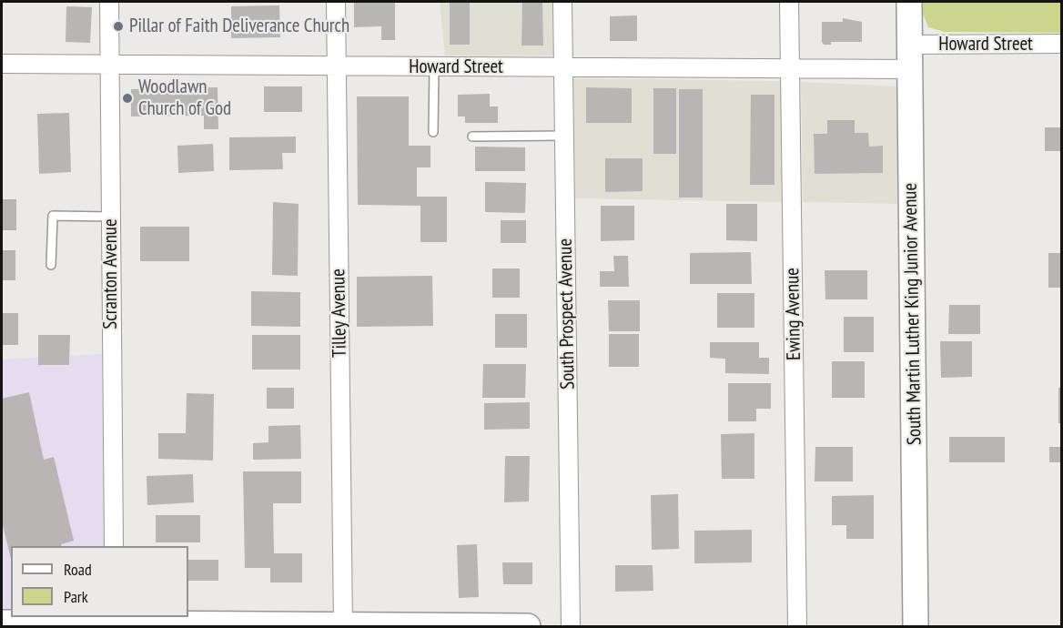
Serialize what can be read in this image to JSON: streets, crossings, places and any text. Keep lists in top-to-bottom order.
{
  "streets": {
    "street": [
      "Howard Street",
      "Scranton Avenue",
      "Tilley Avenue",
      "South Prospect Avenue",
      "Ewing Avenue",
      "South Martin Luther King Junior Avenue"
    ]
  },
  "crossings": [
    ["Howard Street", "Scranton Avenue"],
    ["Howard Street", "Tilley Avenue"],
    ["Howard Street", "South Prospect Avenue"],
    ["Howard Street", "Ewing Avenue"],
    ["Howard Street", "South Martin Luther King Junior Avenue"]
  ],
  "places": ["Pillar of Faith Deliverance Church", "Woodlawn Church of God"],
  "legend": ["Road", "Park"]
}
